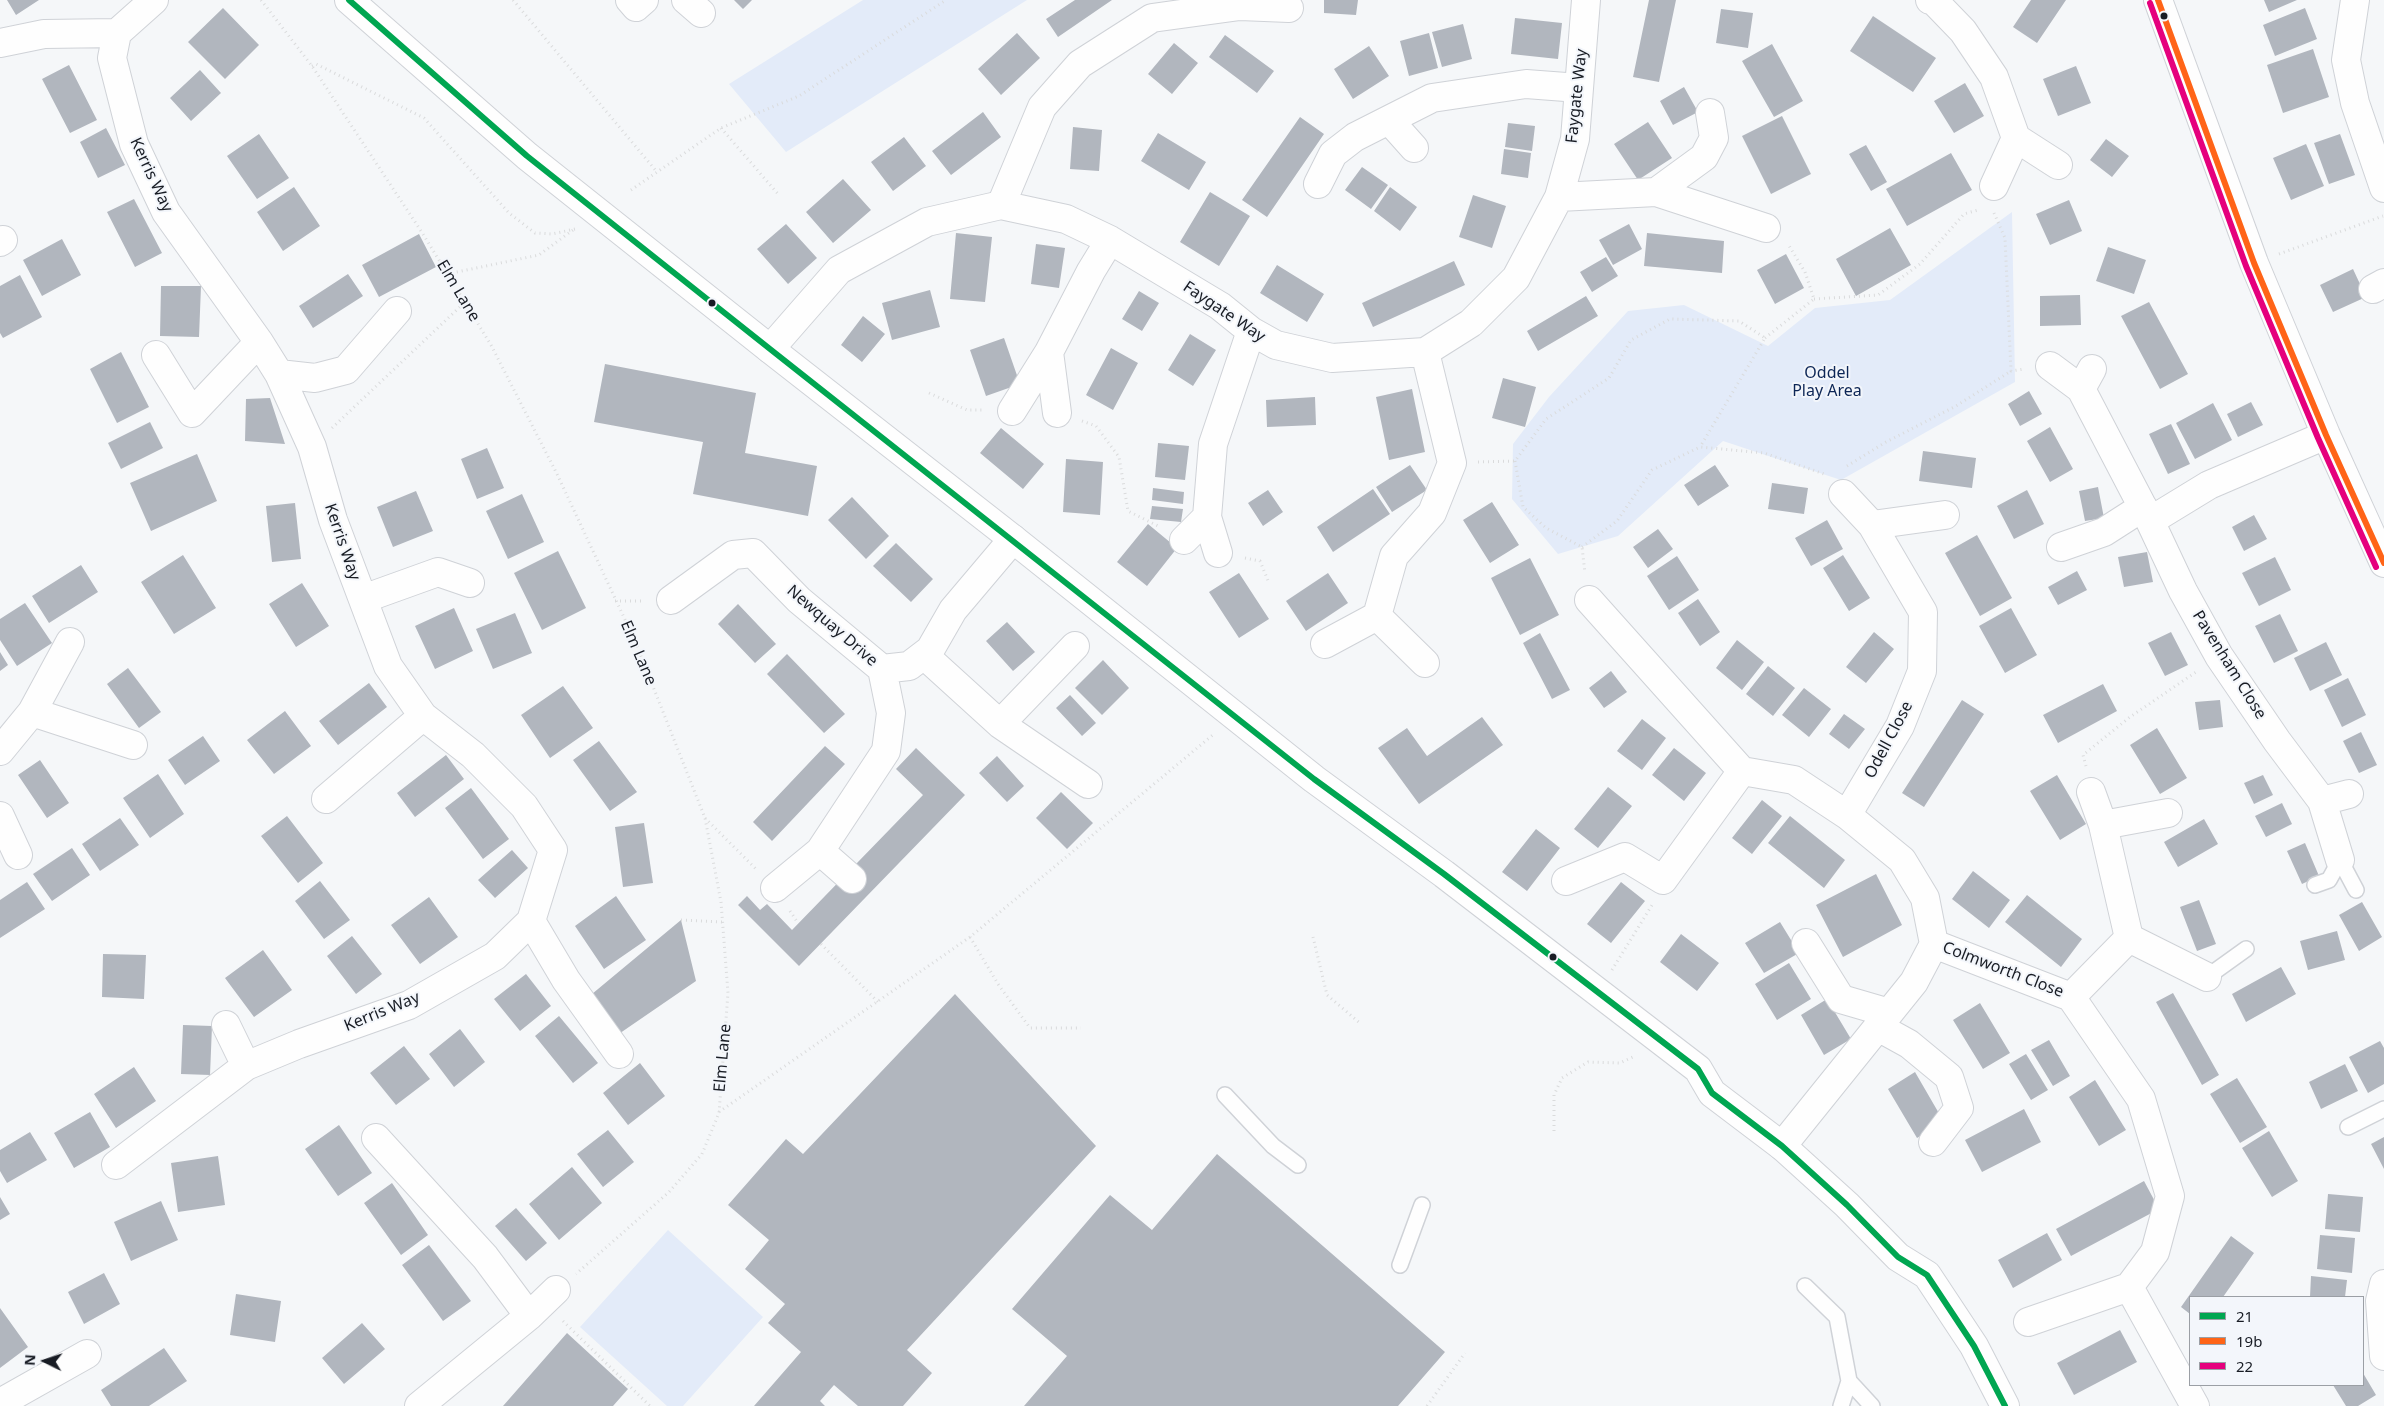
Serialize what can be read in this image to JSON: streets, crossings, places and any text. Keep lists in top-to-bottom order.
{
  "streets": {
    "street": [
      "Faygate Way",
      "Kerris Way",
      "Newquay Drive",
      "Pavenham Close",
      "Odell Close",
      "Colmworth Close"
    ],
    "path": ["Elm Lane"]
  },
  "parks": ["Oddel Play Area"],
  "lines": ["transit line 21", "transit line 19b", "transit line 22"],
  "legend": ["21", "19b", "22"],
  "north": "left"
}
